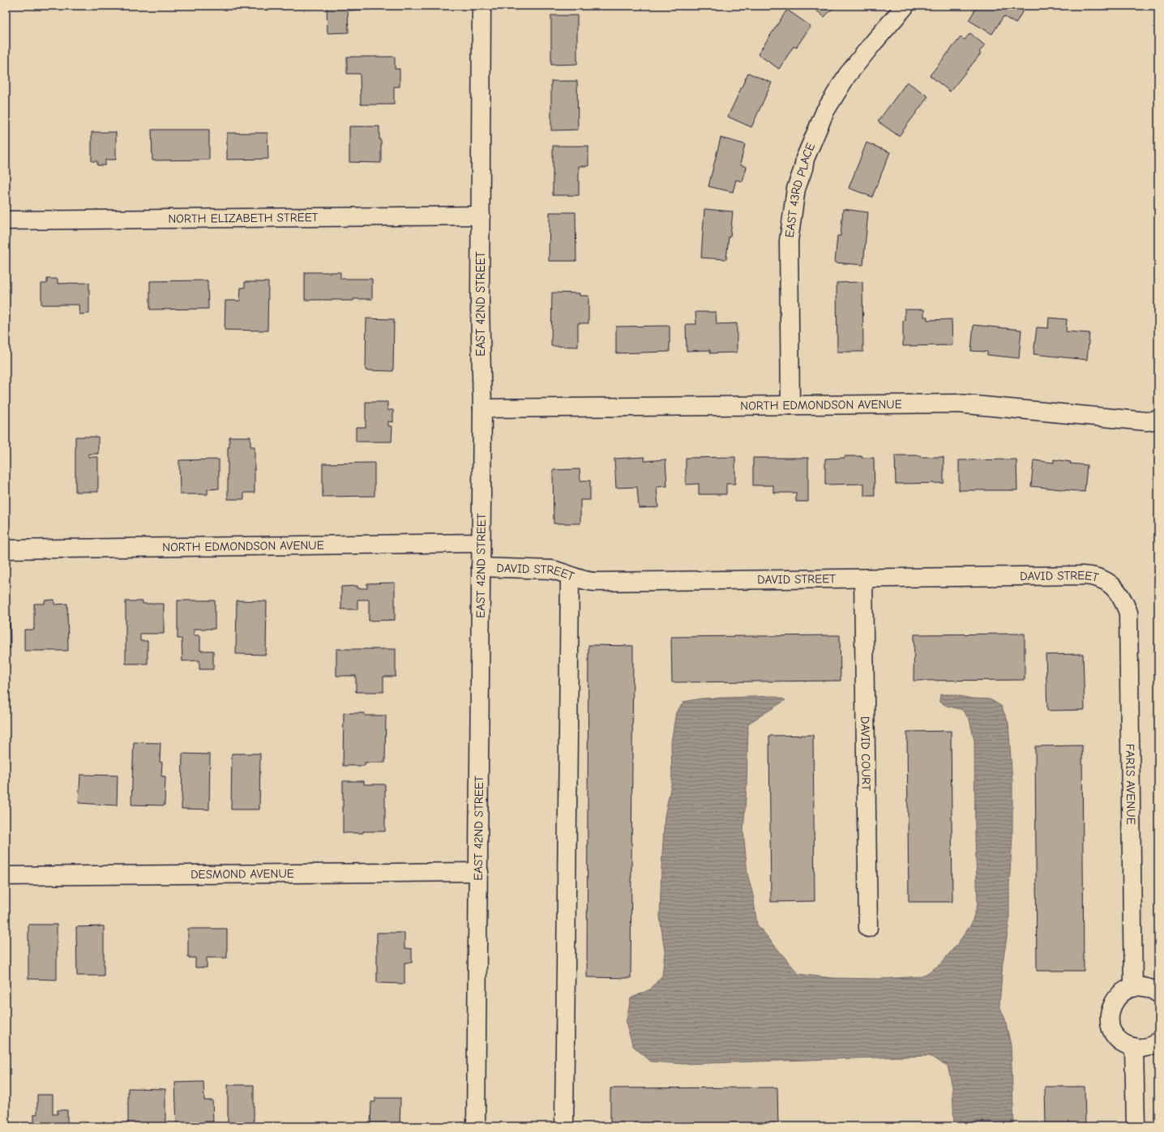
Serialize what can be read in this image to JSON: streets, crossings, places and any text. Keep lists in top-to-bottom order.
{
  "streets": {
    "street": [
      "EAST 43RD PLACE",
      "NORTH ELIZABETH STREET",
      "EAST 42ND STREET",
      "NORTH EDMONDSON AVENUE",
      "DAVID STREET",
      "DAVID COURT",
      "FARIS AVENUE",
      "DESMOND AVENUE"
    ]
  },
  "crossings": [
    ["EAST 43RD PLACE", "NORTH EDMONDSON AVENUE"],
    ["NORTH ELIZABETH STREET", "EAST 42ND STREET"],
    ["EAST 42ND STREET", "NORTH EDMONDSON AVENUE"],
    ["EAST 42ND STREET", "DAVID STREET"],
    ["EAST 42ND STREET", "DESMOND AVENUE"],
    ["DAVID STREET", "DAVID COURT"],
    ["DAVID STREET", "FARIS AVENUE"]
  ]
}
